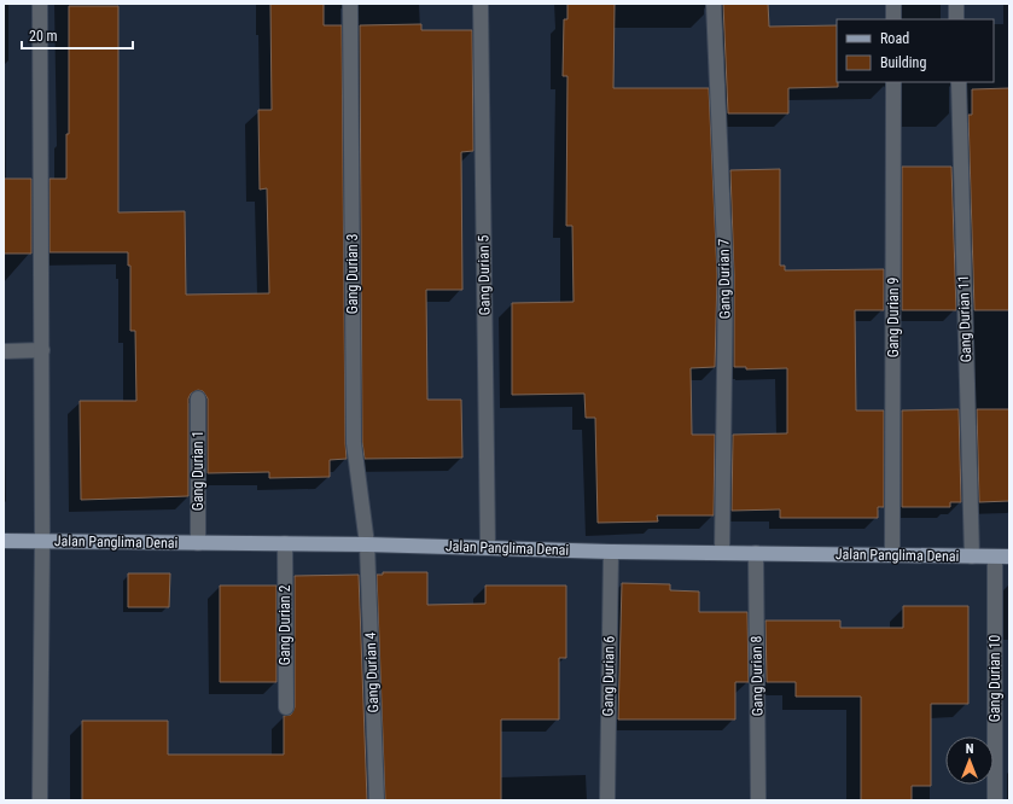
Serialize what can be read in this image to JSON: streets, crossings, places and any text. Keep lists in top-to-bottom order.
{
  "streets": {
    "main road": ["Jalan Panglima Denai"],
    "street": [
      "Gang Durian 3",
      "Gang Durian 5",
      "Gang Durian 7",
      "Gang Durian 9",
      "Gang Durian 11",
      "Gang Durian 1",
      "Gang Durian 2",
      "Gang Durian 4",
      "Gang Durian 6",
      "Gang Durian 8",
      "Gang Durian 10"
    ]
  },
  "crossings": [
    ["Gang Durian 3", "Jalan Panglima Denai"],
    ["Gang Durian 3", "Gang Durian 4"],
    ["Gang Durian 5", "Jalan Panglima Denai"],
    ["Gang Durian 7", "Jalan Panglima Denai"],
    ["Gang Durian 9", "Jalan Panglima Denai"],
    ["Gang Durian 11", "Jalan Panglima Denai"],
    ["Gang Durian 1", "Jalan Panglima Denai"],
    ["Jalan Panglima Denai", "Gang Durian 2"],
    ["Jalan Panglima Denai", "Gang Durian 4"],
    ["Jalan Panglima Denai", "Gang Durian 6"],
    ["Jalan Panglima Denai", "Gang Durian 8"],
    ["Jalan Panglima Denai", "Gang Durian 10"]
  ],
  "legend": ["Road", "Building"],
  "scale_bar": "20 m",
  "north": "top"
}
